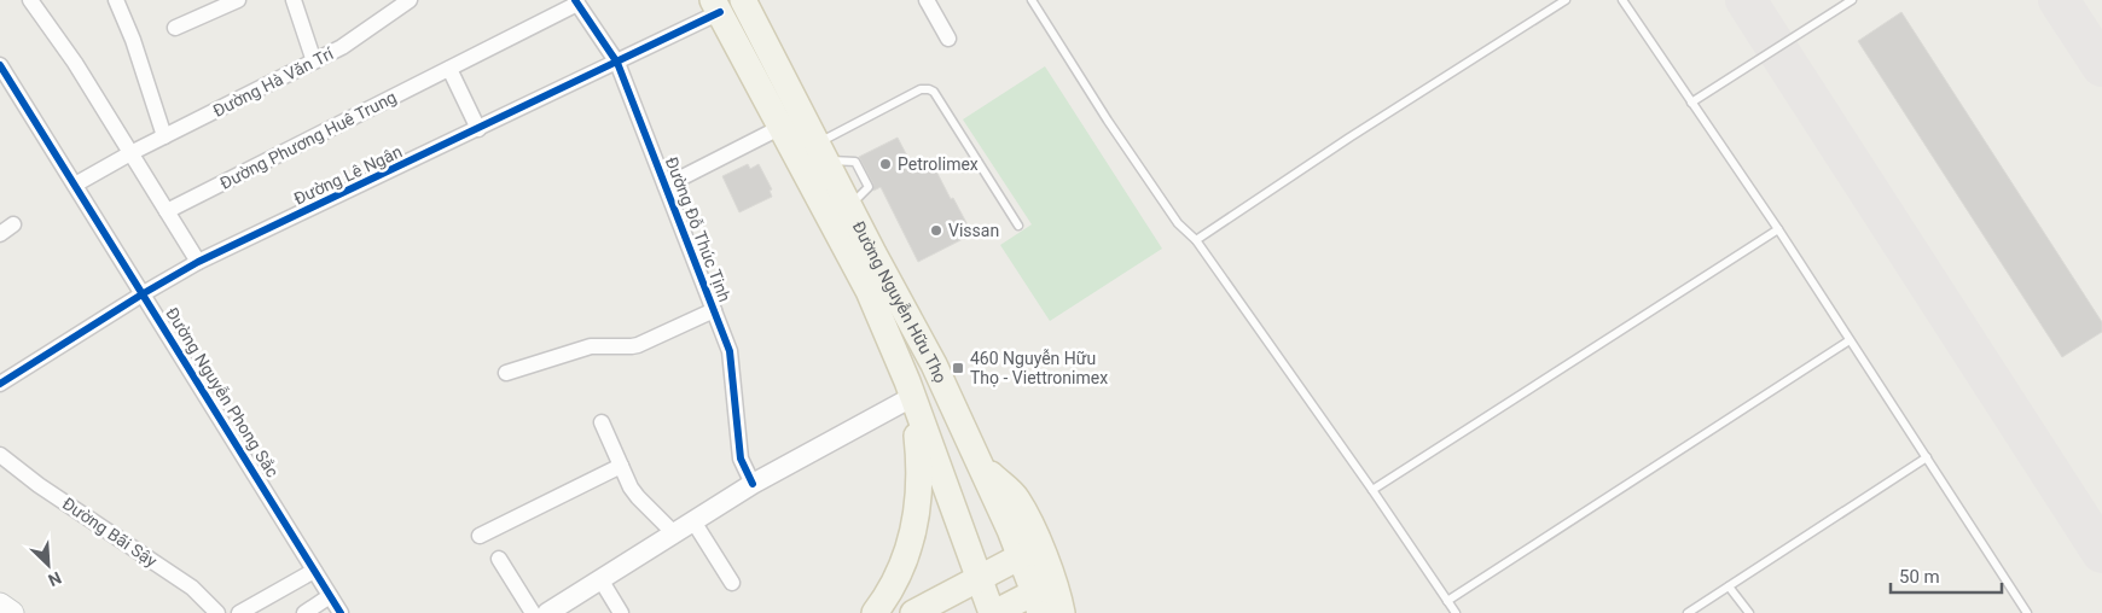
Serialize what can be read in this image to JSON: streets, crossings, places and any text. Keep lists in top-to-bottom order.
{
  "streets": {
    "main road": ["Đường Nguyễn Hữu Thọ"],
    "street": [
      "Đường Hà Văn Trí",
      "Đường Phương Huê Trung",
      "Đường Lê Ngân",
      "Đường Đỗ Thúc Tịnh",
      "Đường Nguyễn Phong Sắc",
      "Đường Bãi Sậy"
    ]
  },
  "crossings": [
    ["Đường Hà Văn Trí", "Đường Nguyễn Phong Sắc"],
    ["Đường Phương Huê Trung", "Đường Đỗ Thúc Tịnh"],
    ["Đường Lê Ngân", "Đường Đỗ Thúc Tịnh"],
    ["Đường Lê Ngân", "Đường Nguyễn Hữu Thọ"],
    ["Đường Lê Ngân", "Đường Nguyễn Phong Sắc"]
  ],
  "places": {
    "other": ["Petrolimex", "Vissan"],
    "transit": ["460 Nguyễn Hữu Thọ - Viettronimex"]
  },
  "scale_bar": "50 m",
  "north": "bottom right"
}
